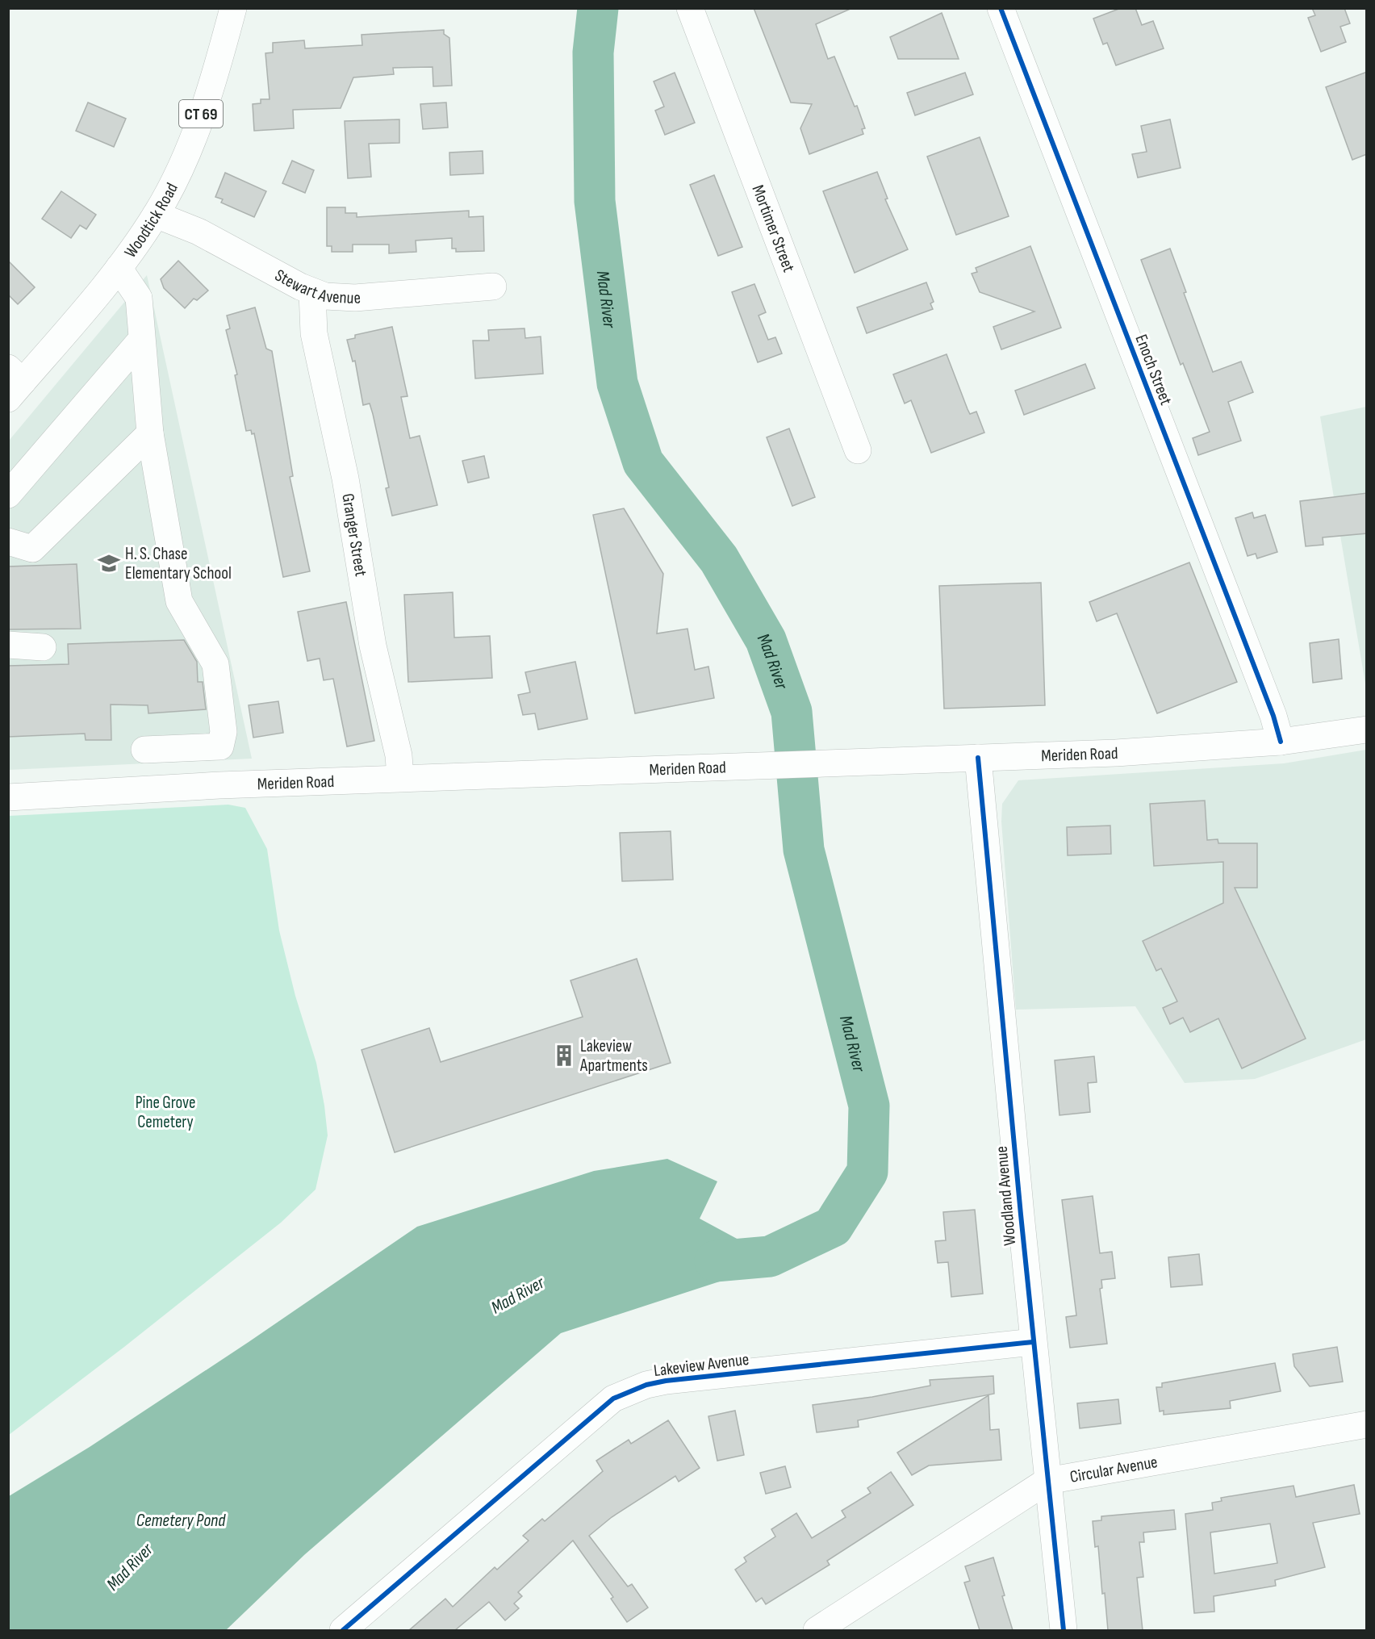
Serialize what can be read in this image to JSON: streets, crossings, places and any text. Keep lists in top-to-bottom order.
{
  "streets": {
    "street": [
      "CT 69",
      "Woodtick Road",
      "Mortimer Street",
      "Stewart Avenue",
      "Enoch Street",
      "Granger Street",
      "Meriden Road",
      "Woodland Avenue",
      "Lakeview Avenue",
      "Circular Avenue"
    ]
  },
  "crossings": [
    ["Woodtick Road", "Stewart Avenue"],
    ["Stewart Avenue", "Granger Street"],
    ["Enoch Street", "Meriden Road"],
    ["Granger Street", "Meriden Road"],
    ["Meriden Road", "Woodland Avenue"],
    ["Woodland Avenue", "Lakeview Avenue"],
    ["Woodland Avenue", "Circular Avenue"]
  ],
  "water": ["Mad River", "Cemetery Pond"],
  "parks": ["Pine Grove Cemetery"],
  "places": {
    "school or university": ["H. S. Chase Elementary School"],
    "building": ["Lakeview Apartments"]
  }
}
